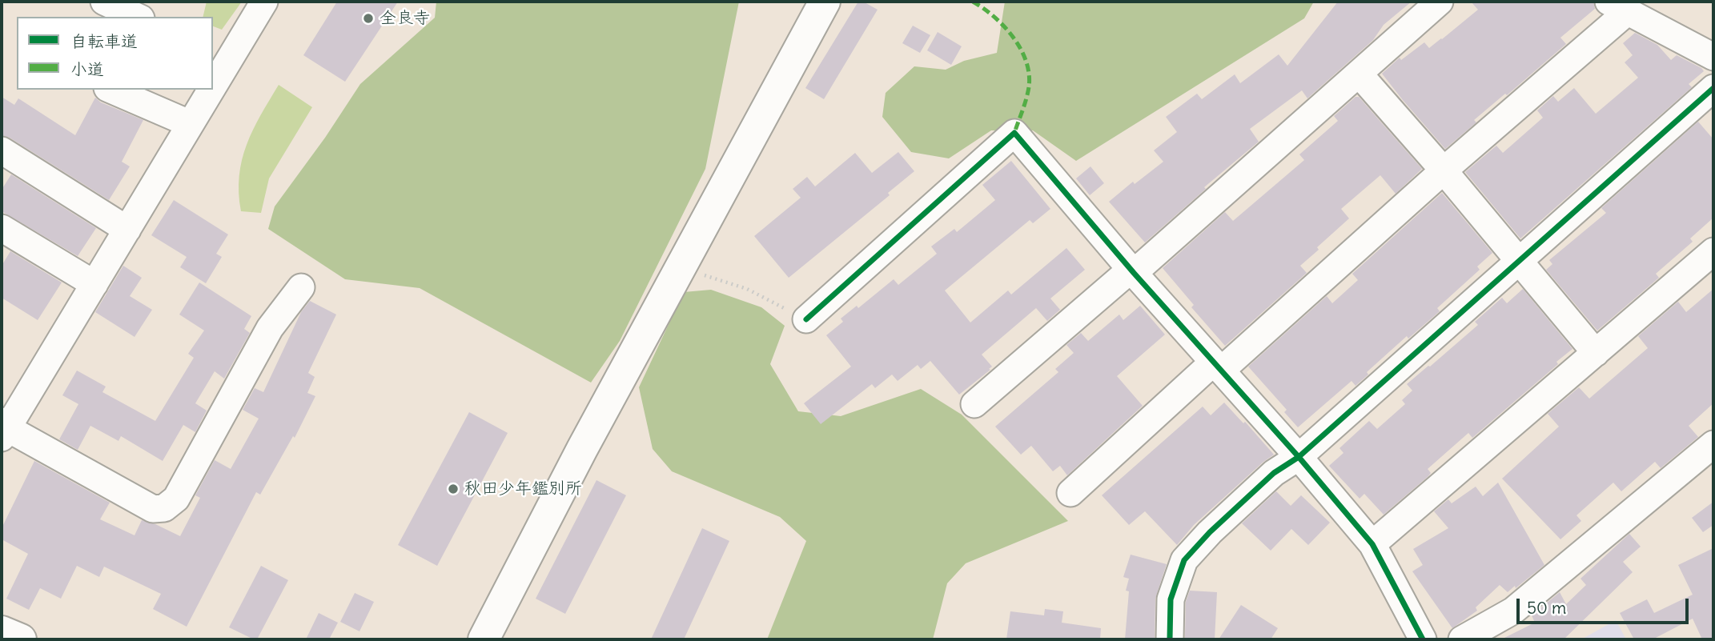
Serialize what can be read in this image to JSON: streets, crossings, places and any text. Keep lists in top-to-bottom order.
{
  "places": ["全良寺", "秋田少年鑑別所"],
  "legend": ["自転車道", "小道"],
  "scale_bar": "50 m"
}
